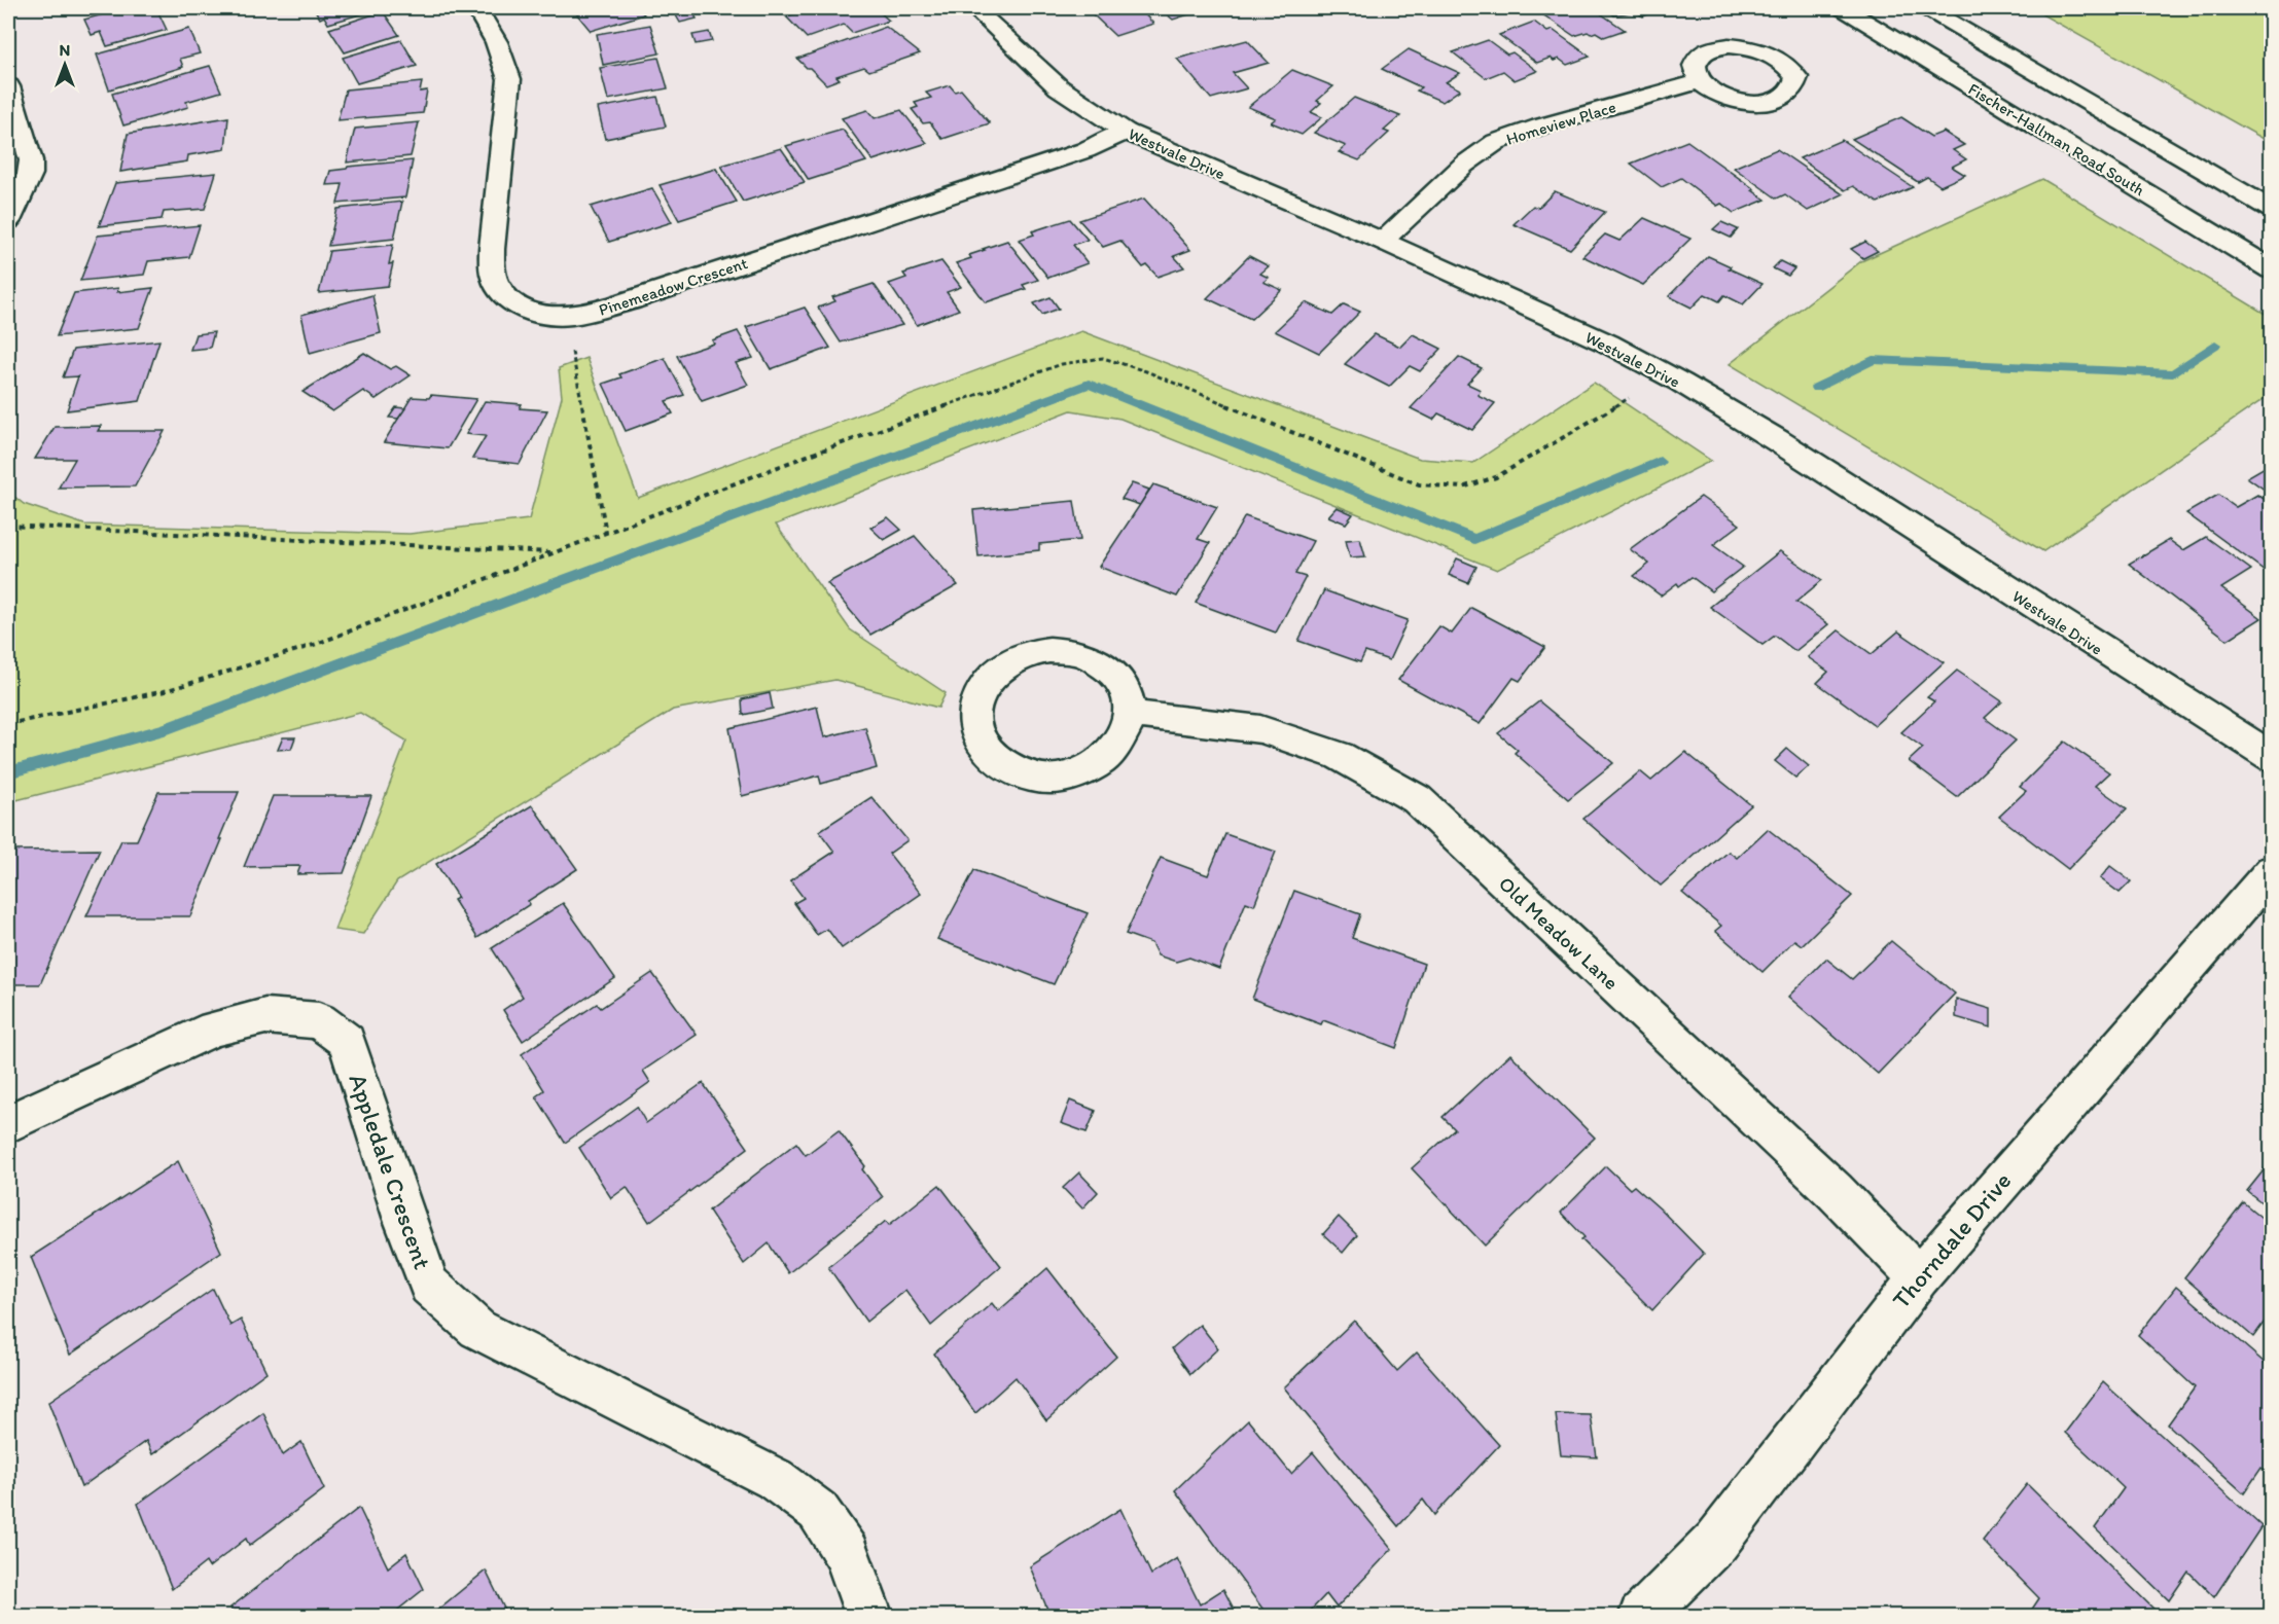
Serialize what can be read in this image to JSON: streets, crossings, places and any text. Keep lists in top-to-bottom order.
{
  "streets": {
    "street": [
      "Homeview Place",
      "Fischer-Hallman Road South",
      "Westvale Drive",
      "Pinemeadow Crescent",
      "Old Meadow Lane",
      "Appledale Crescent",
      "Thorndale Drive"
    ]
  },
  "crossings": [
    ["Homeview Place", "Westvale Drive"],
    ["Westvale Drive", "Pinemeadow Crescent"],
    ["Old Meadow Lane", "Thorndale Drive"]
  ],
  "north": "top"
}
